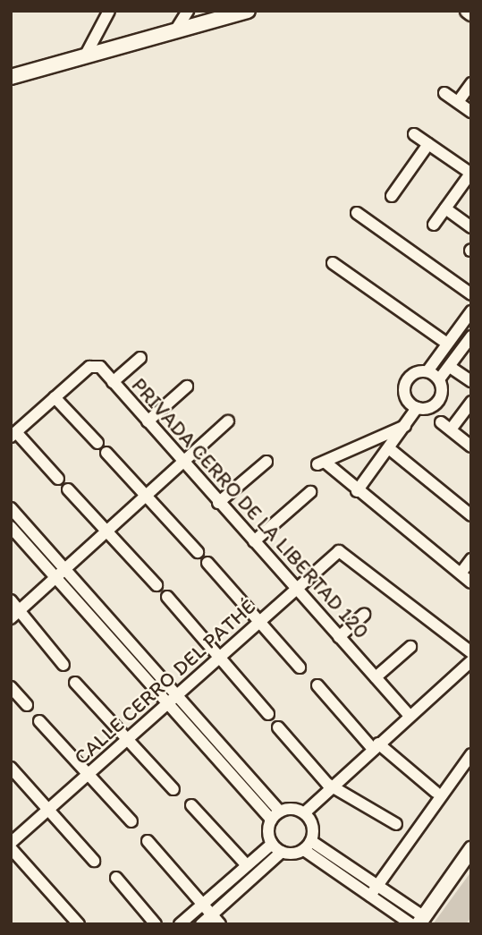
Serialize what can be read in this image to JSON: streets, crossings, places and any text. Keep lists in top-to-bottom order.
{
  "streets": {
    "street": ["PRIVADA CERRO DE LA LIBERTAD 120", "CALLE CERRO DEL PATHÉ"]
  },
  "crossings": [
    ["PRIVADA CERRO DE LA LIBERTAD 120", "CALLE CERRO DEL PATHÉ"]
  ]
}
